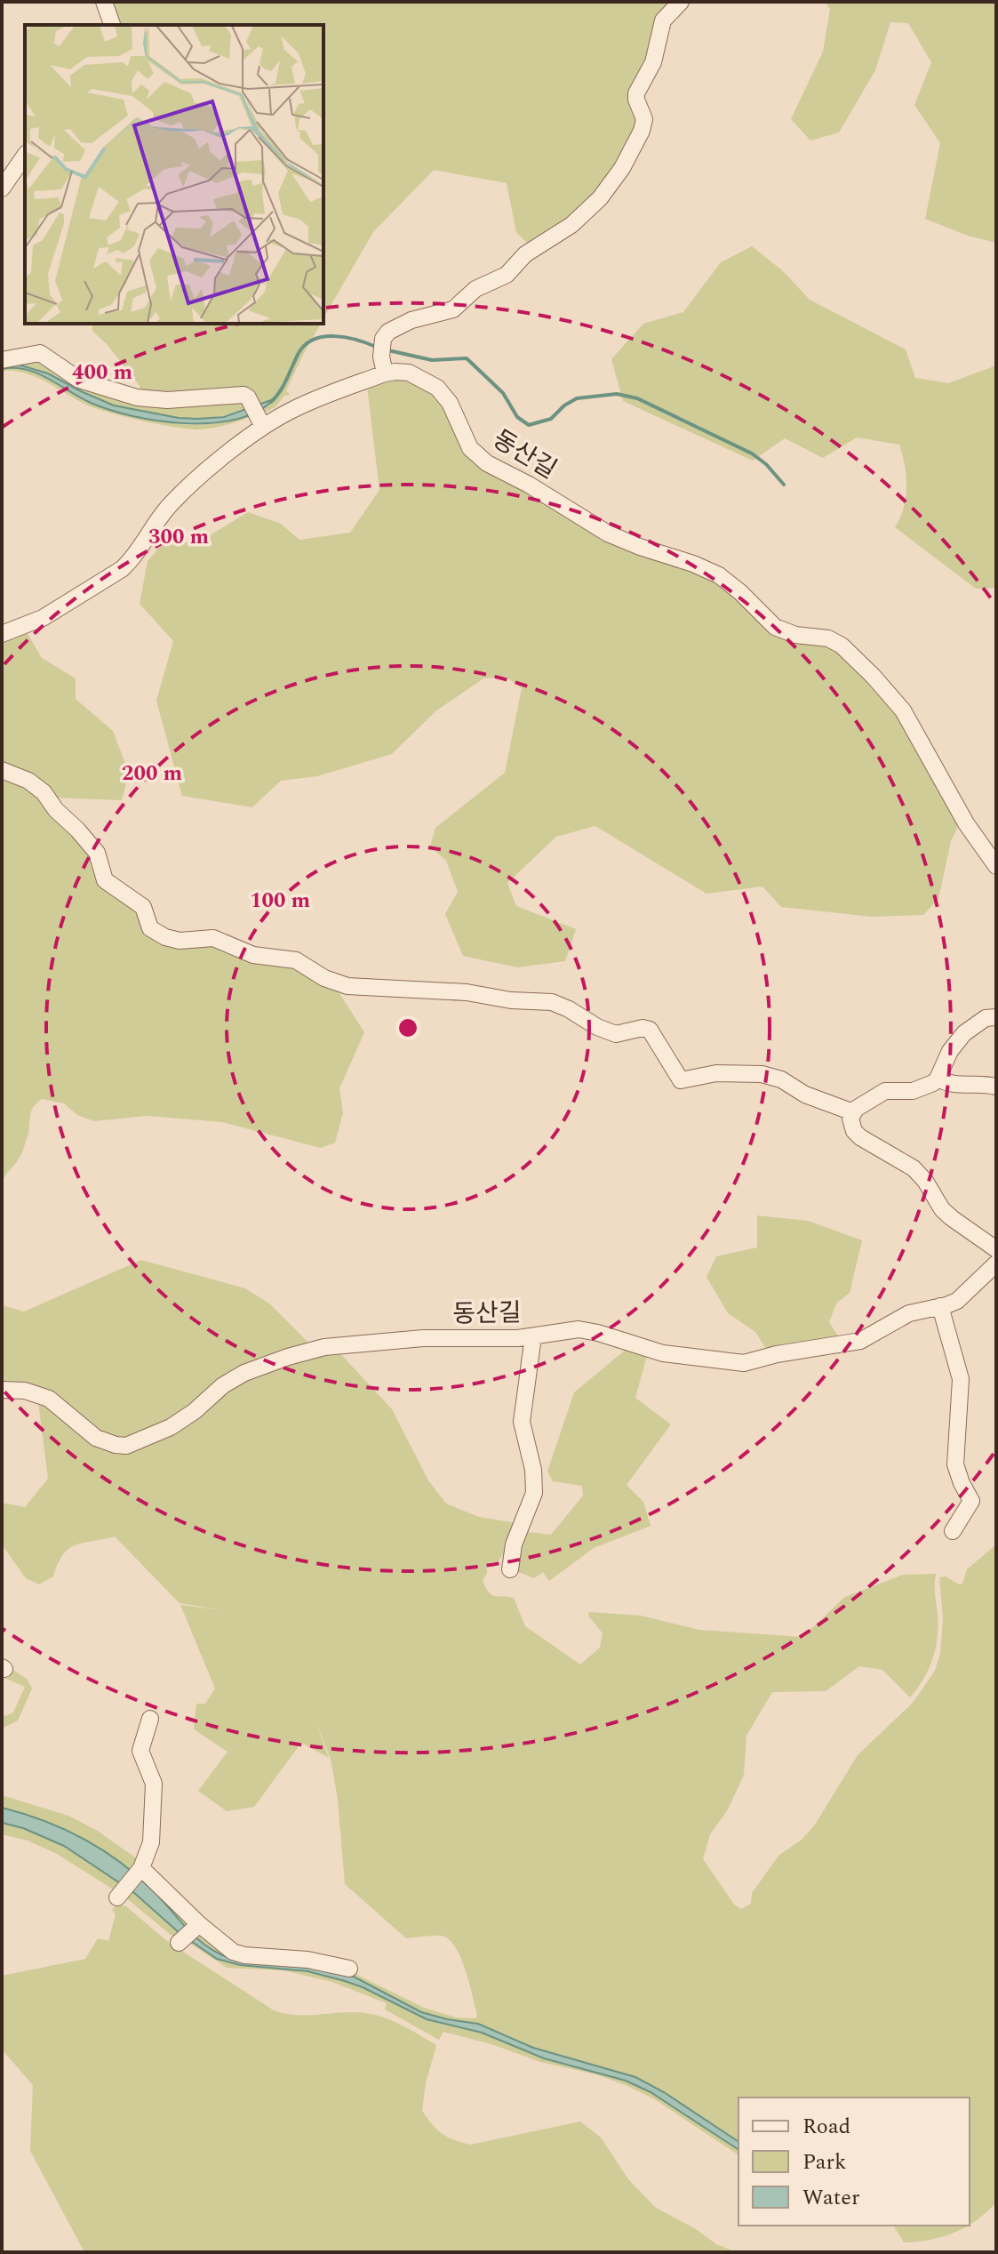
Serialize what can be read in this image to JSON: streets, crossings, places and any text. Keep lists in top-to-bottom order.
{
  "streets": {
    "street": ["동산길"]
  },
  "legend": ["Road", "Park", "Water"],
  "rings": [
    "400 m",
    "300 m",
    "200 m",
    "100 m"
  ]
}
